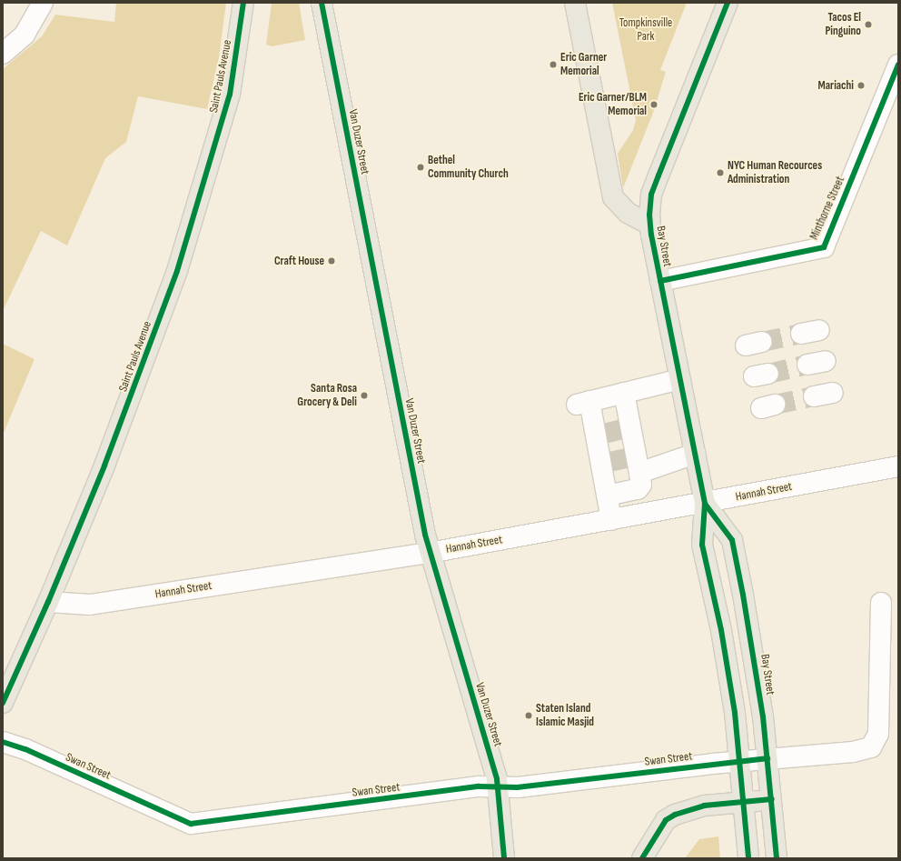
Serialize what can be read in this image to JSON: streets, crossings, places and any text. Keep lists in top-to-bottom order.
{
  "streets": {
    "main road": ["Saint Pauls Avenue", "Van Duzer Street", "Bay Street"],
    "street": ["Minthorne Street", "Hannah Street", "Swan Street"]
  },
  "crossings": [
    ["Saint Pauls Avenue", "Hannah Street"],
    ["Van Duzer Street", "Hannah Street"],
    ["Van Duzer Street", "Swan Street"],
    ["Minthorne Street", "Bay Street"],
    ["Bay Street", "Hannah Street"],
    ["Bay Street", "Swan Street"]
  ],
  "parks": ["Tompkinsville Park"],
  "places": [
    "Tacos El Pinguino",
    "Eric Garner Memorial",
    "Mariachi",
    "Eric Garner/BLM Memorial",
    "Bethel Community Church",
    "NYC Human Recources Administration",
    "Craft House",
    "Santa Rosa Grocery & Deli",
    "Staten Island Islamic Masjid"
  ]
}
